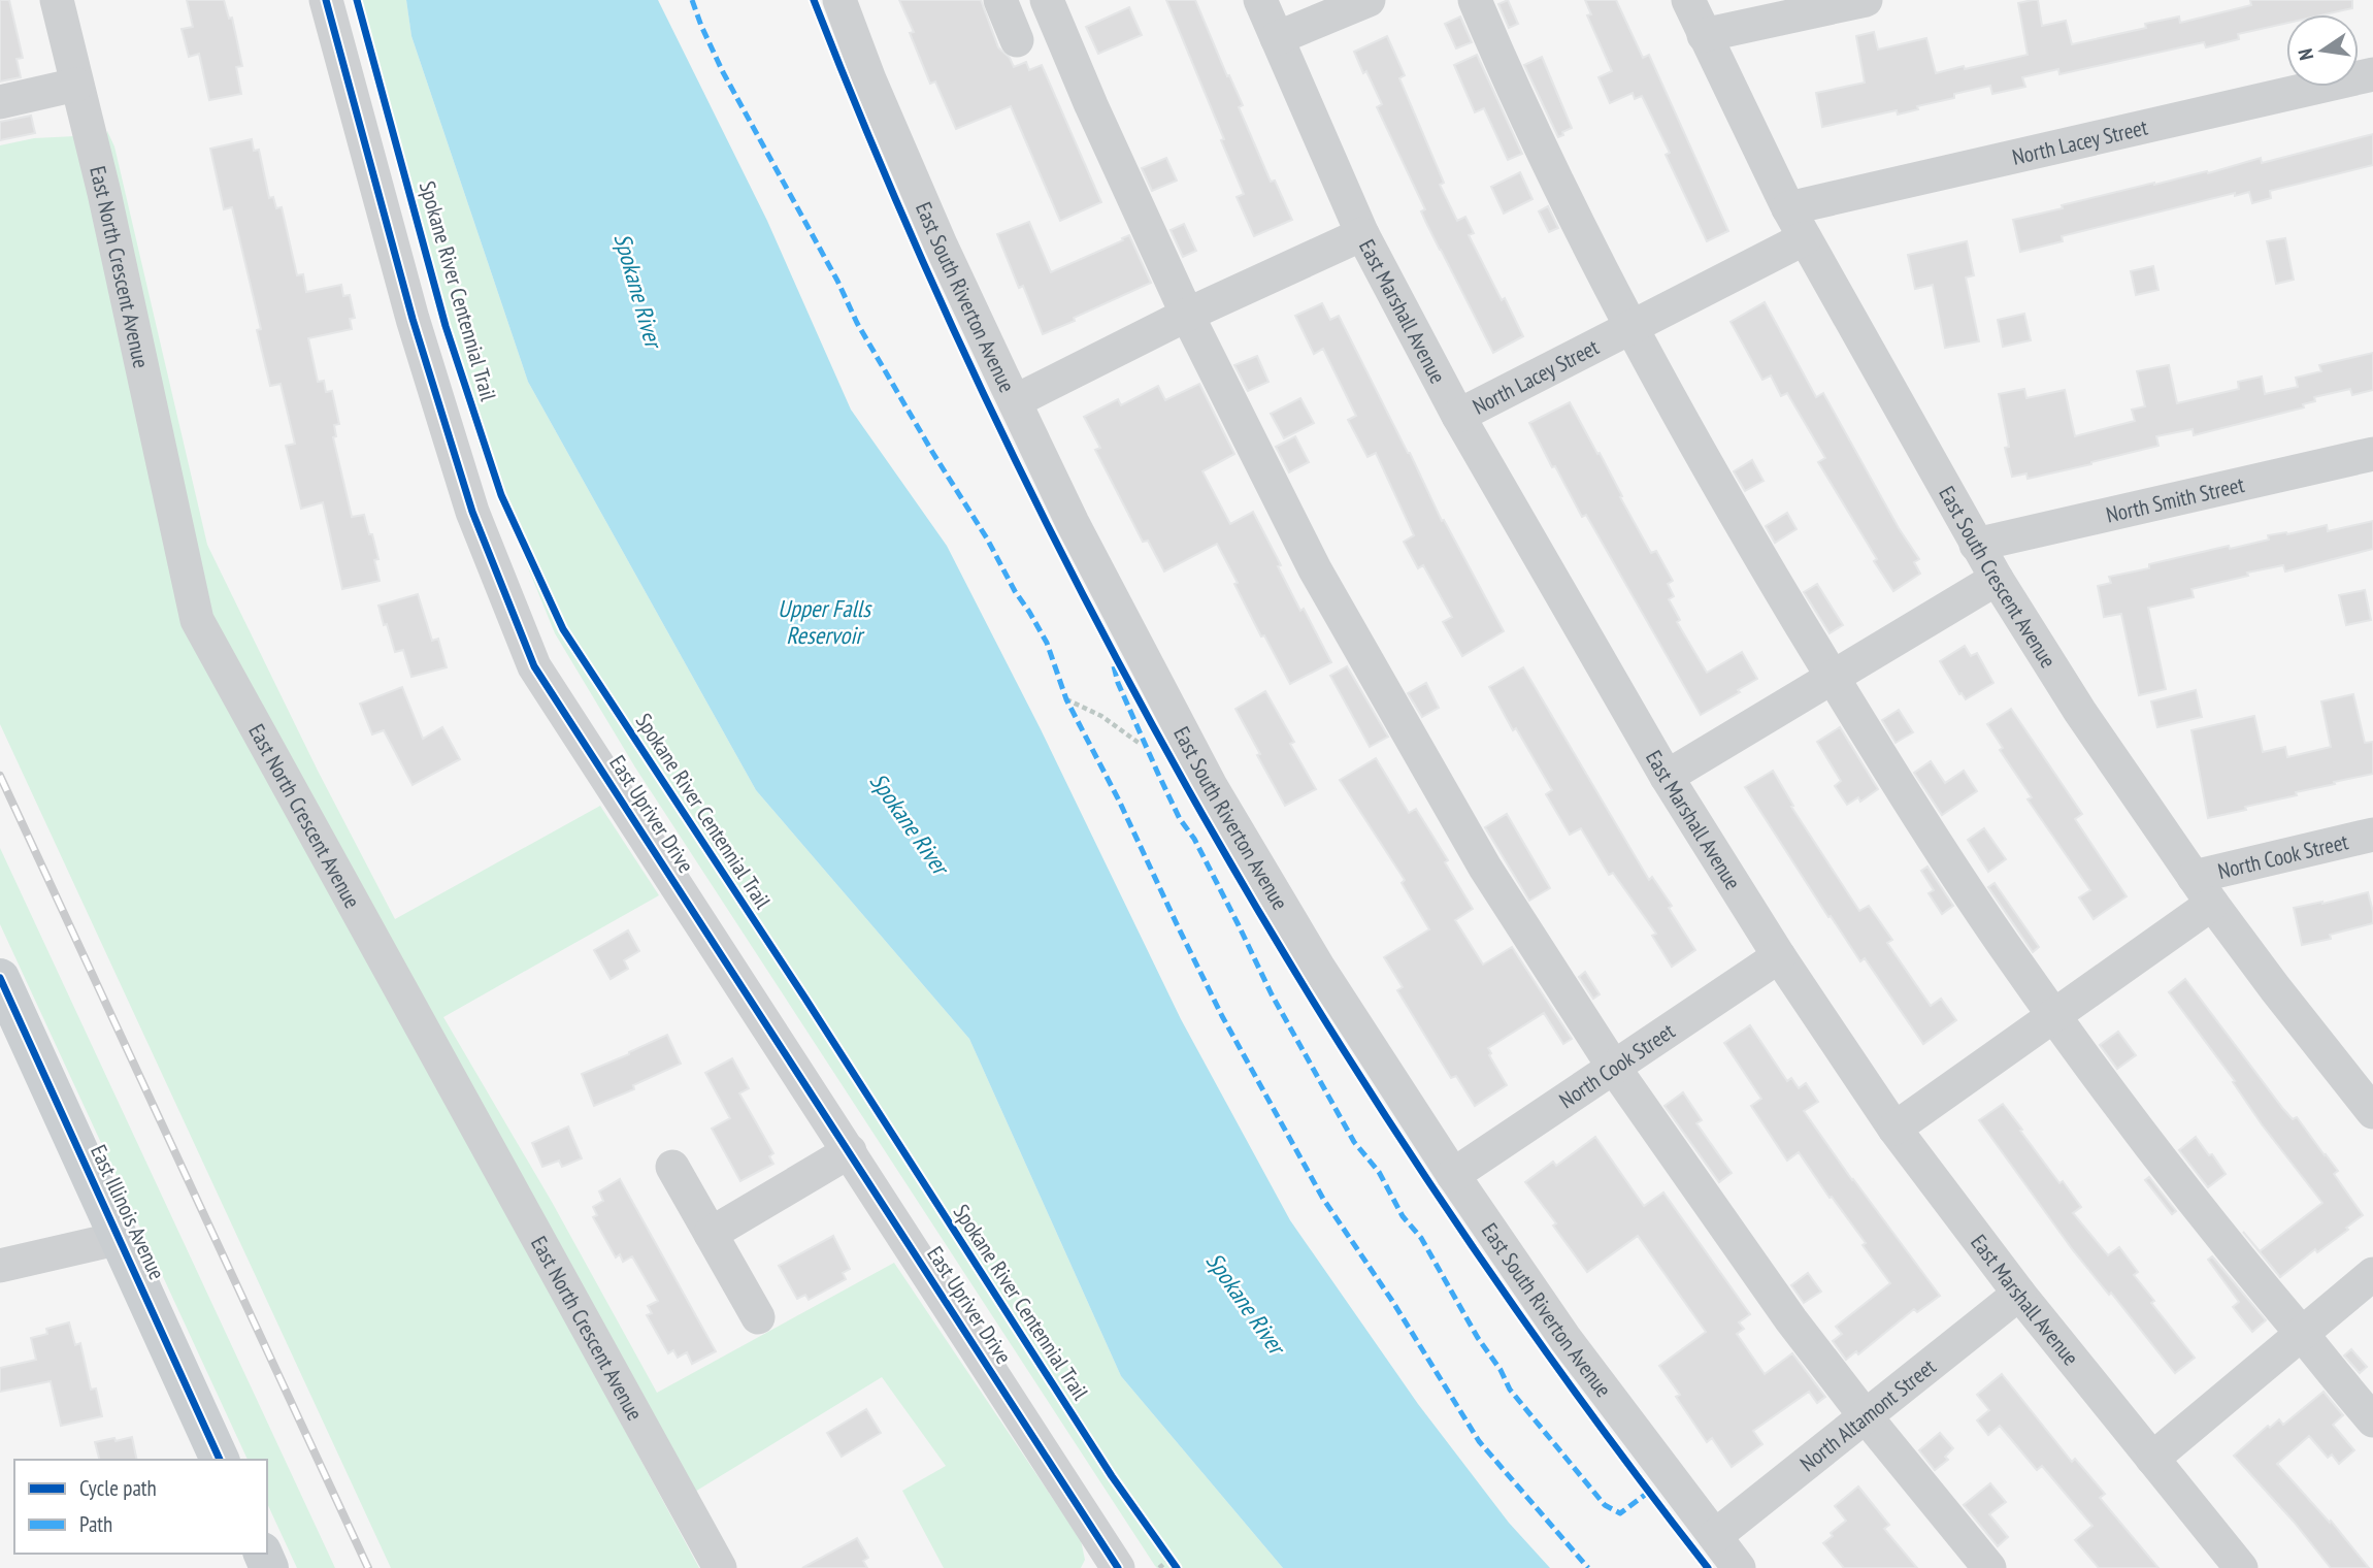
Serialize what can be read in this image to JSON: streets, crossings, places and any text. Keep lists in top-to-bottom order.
{
  "streets": {
    "main road": ["East Illinois Avenue"],
    "street": [
      "North Lacey Street",
      "East North Crescent Avenue",
      "East South Riverton Avenue",
      "East Marshall Avenue",
      "North Smith Street",
      "East South Crescent Avenue",
      "East Upriver Drive",
      "North Cook Street",
      "North Altamont Street"
    ],
    "cycle path": ["Spokane River Centennial Trail"]
  },
  "crossings": [
    ["North Lacey Street", "East Marshall Avenue"],
    ["North Lacey Street", "East South Crescent Avenue"],
    ["East South Riverton Avenue", "North Cook Street"],
    ["East South Riverton Avenue", "North Altamont Street"],
    ["East Marshall Avenue", "North Cook Street"],
    ["East Marshall Avenue", "North Altamont Street"],
    ["North Smith Street", "East South Crescent Avenue"],
    ["East South Crescent Avenue", "North Cook Street"]
  ],
  "water": ["Spokane River", "Upper Falls Reservoir"],
  "legend": ["Cycle path", "Path"],
  "north": "left"
}
